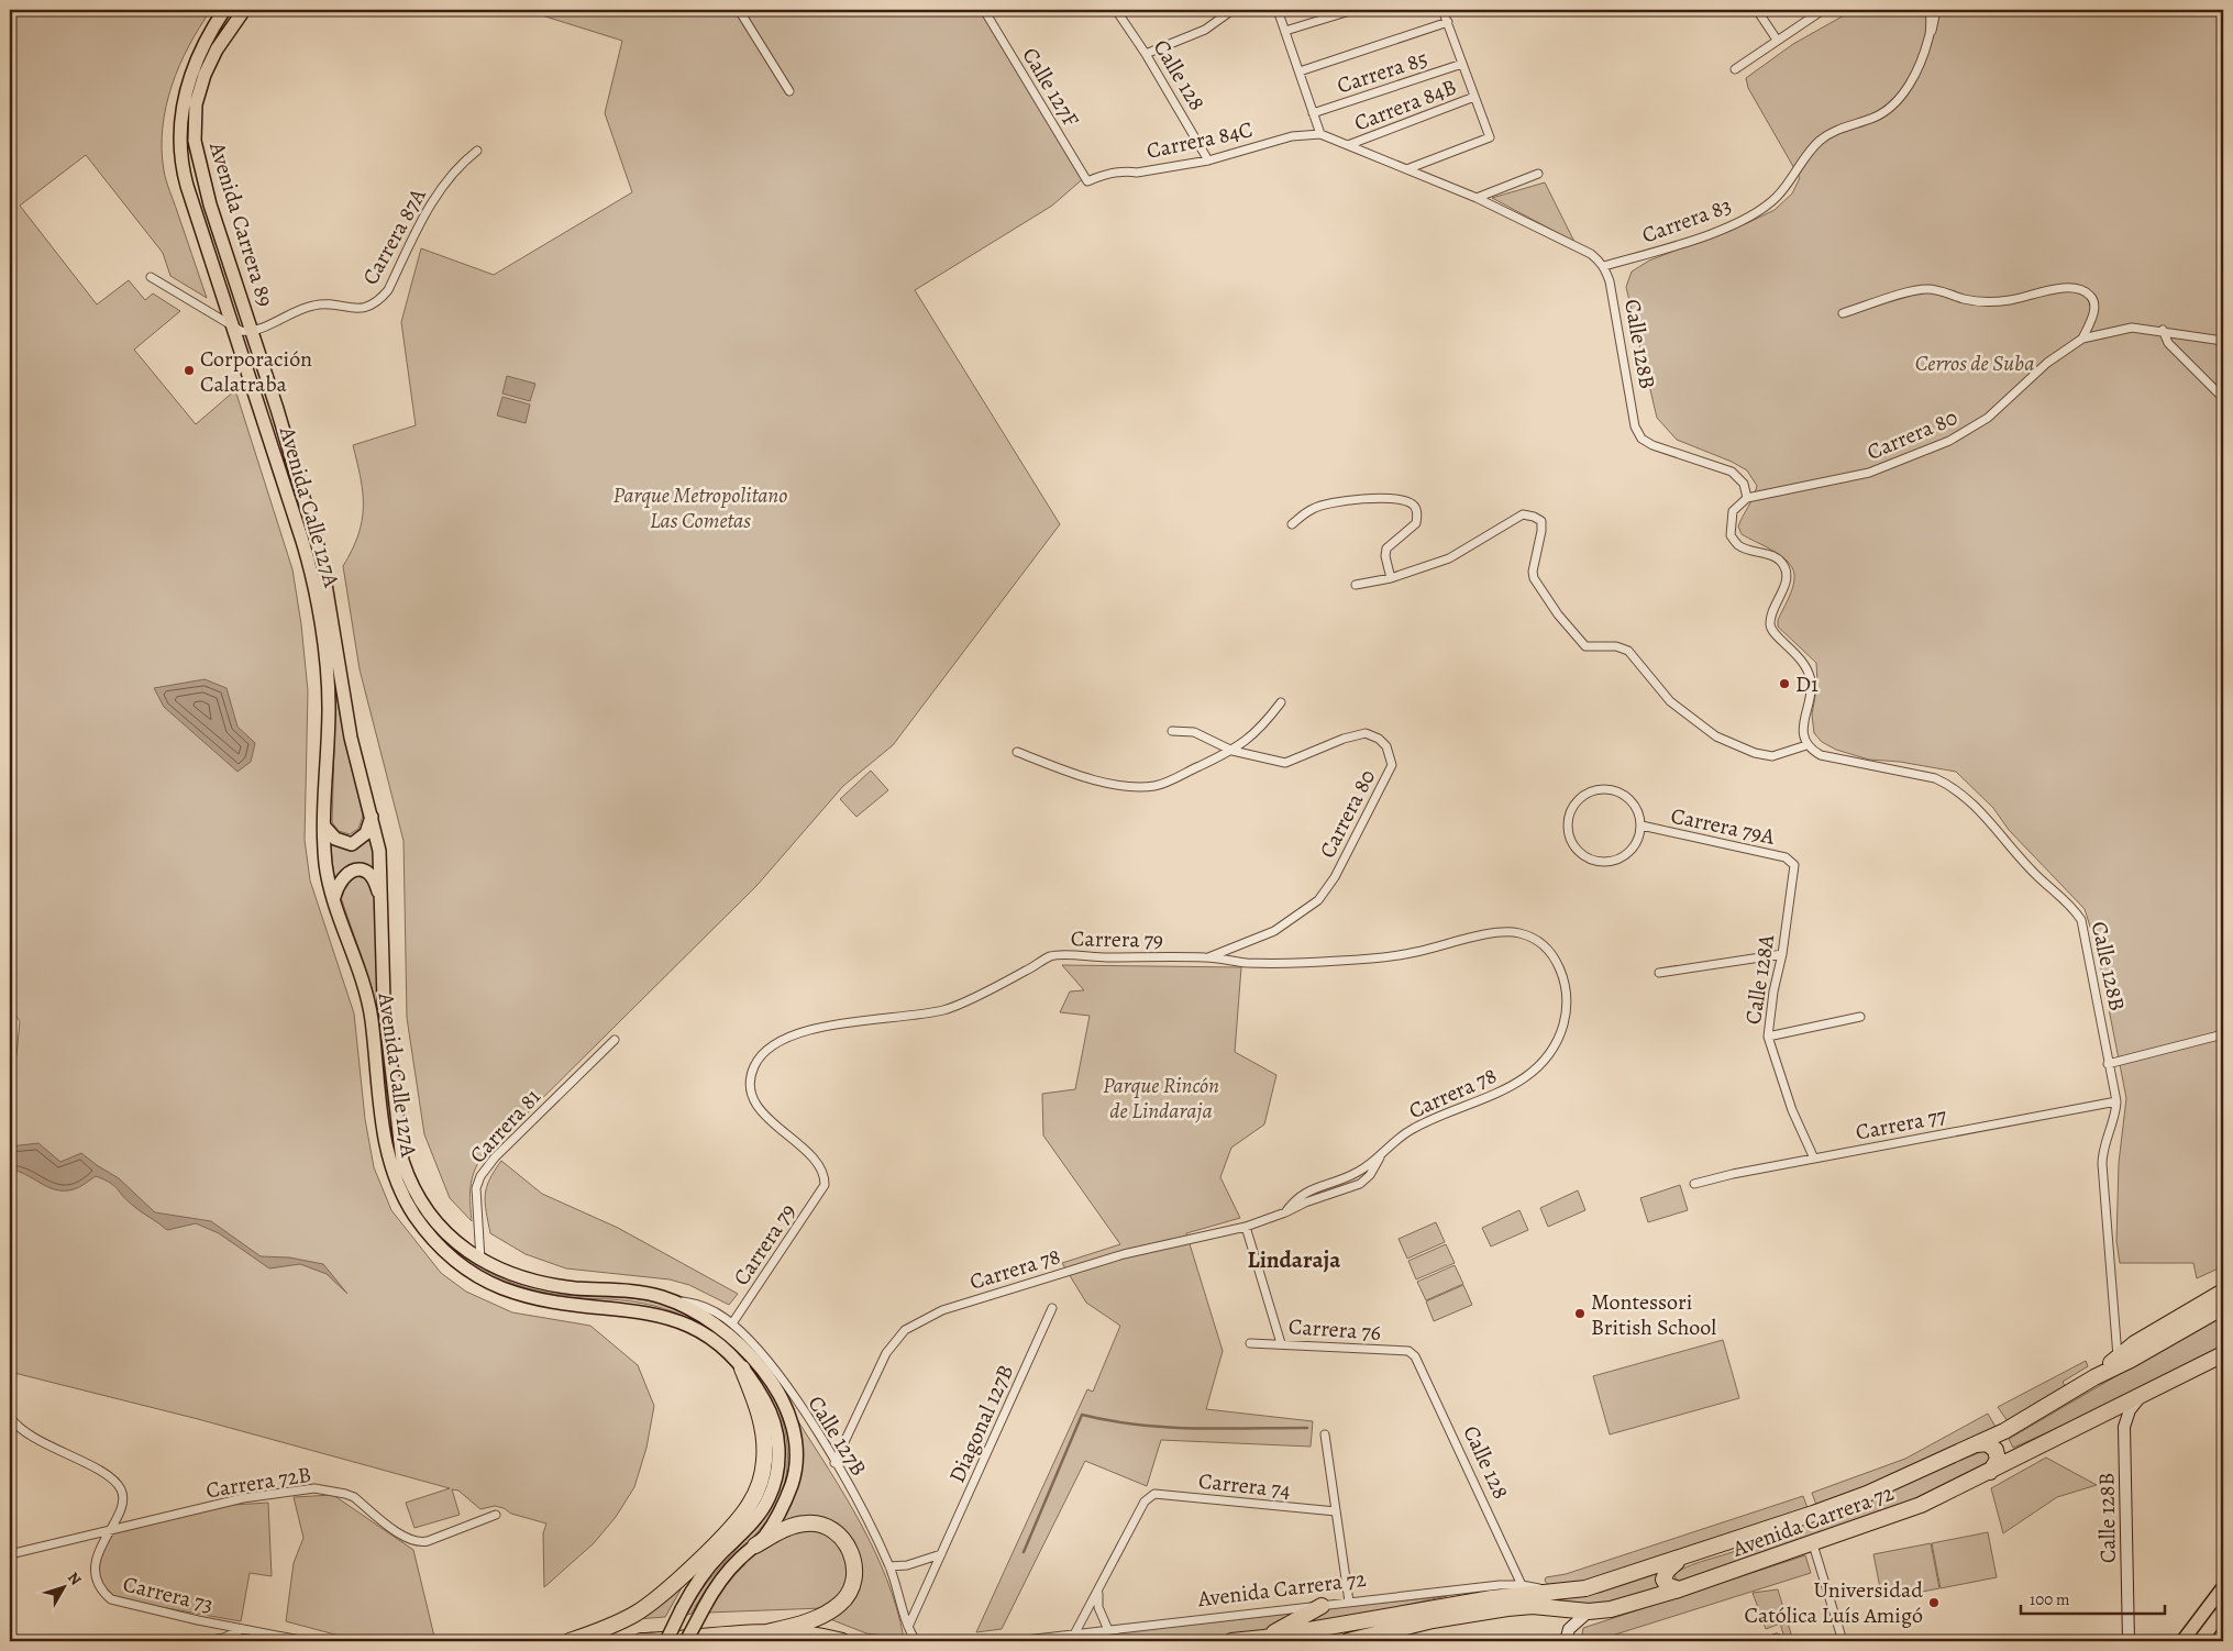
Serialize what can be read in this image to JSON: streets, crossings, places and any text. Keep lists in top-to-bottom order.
{
  "streets": {
    "highway": ["Avenida Carrera 72"],
    "main road": ["Avenida Carrera 89", "Avenida Calle 127A"],
    "street": [
      "Carrera 85",
      "Calle 128",
      "Calle 127F",
      "Carrera 84B",
      "Carrera 84C",
      "Carrera 83",
      "Carrera 87A",
      "Calle 128B",
      "Carrera 80",
      "Carrera 79A",
      "Carrera 79",
      "Calle 128A",
      "Carrera 78",
      "Carrera 77",
      "Carrera 81",
      "Carrera 76",
      "Diagonal 127B",
      "Calle 127B",
      "Carrera 72B",
      "Carrera 74",
      "Carrera 73"
    ]
  },
  "crossings": [
    ["Calle 128", "Carrera 84C"],
    ["Calle 128", "Carrera 76"],
    ["Calle 128", "Avenida Carrera 72"],
    ["Calle 127F", "Carrera 84C"],
    ["Carrera 83", "Calle 128B"],
    ["Avenida Carrera 89", "Carrera 87A"],
    ["Avenida Carrera 89", "Avenida Calle 127A"],
    ["Carrera 87A", "Avenida Calle 127A"],
    ["Calle 128B", "Carrera 80"],
    ["Calle 128B", "Carrera 77"],
    ["Calle 128B", "Avenida Carrera 72"],
    ["Carrera 80", "Carrera 79"],
    ["Avenida Calle 127A", "Carrera 81"],
    ["Avenida Calle 127A", "Calle 127B"],
    ["Carrera 79A", "Calle 128A"],
    ["Carrera 79", "Carrera 78"],
    ["Carrera 79", "Calle 127B"],
    ["Calle 128A", "Carrera 77"],
    ["Carrera 78", "Calle 127B"],
    ["Diagonal 127B", "Calle 127B"],
    ["Carrera 72B", "Carrera 73"]
  ],
  "districts": ["Lindaraja"],
  "parks": ["Cerros de Suba", "Parque Metropolitano Las Cometas", "Parque Rincón de Lindaraja"],
  "places": [
    "Corporación Calatraba",
    "D1",
    "Montessori British School",
    "Universidad Católica Luís Amigó"
  ],
  "scale_bar": "100 m",
  "north": "top right"
}
